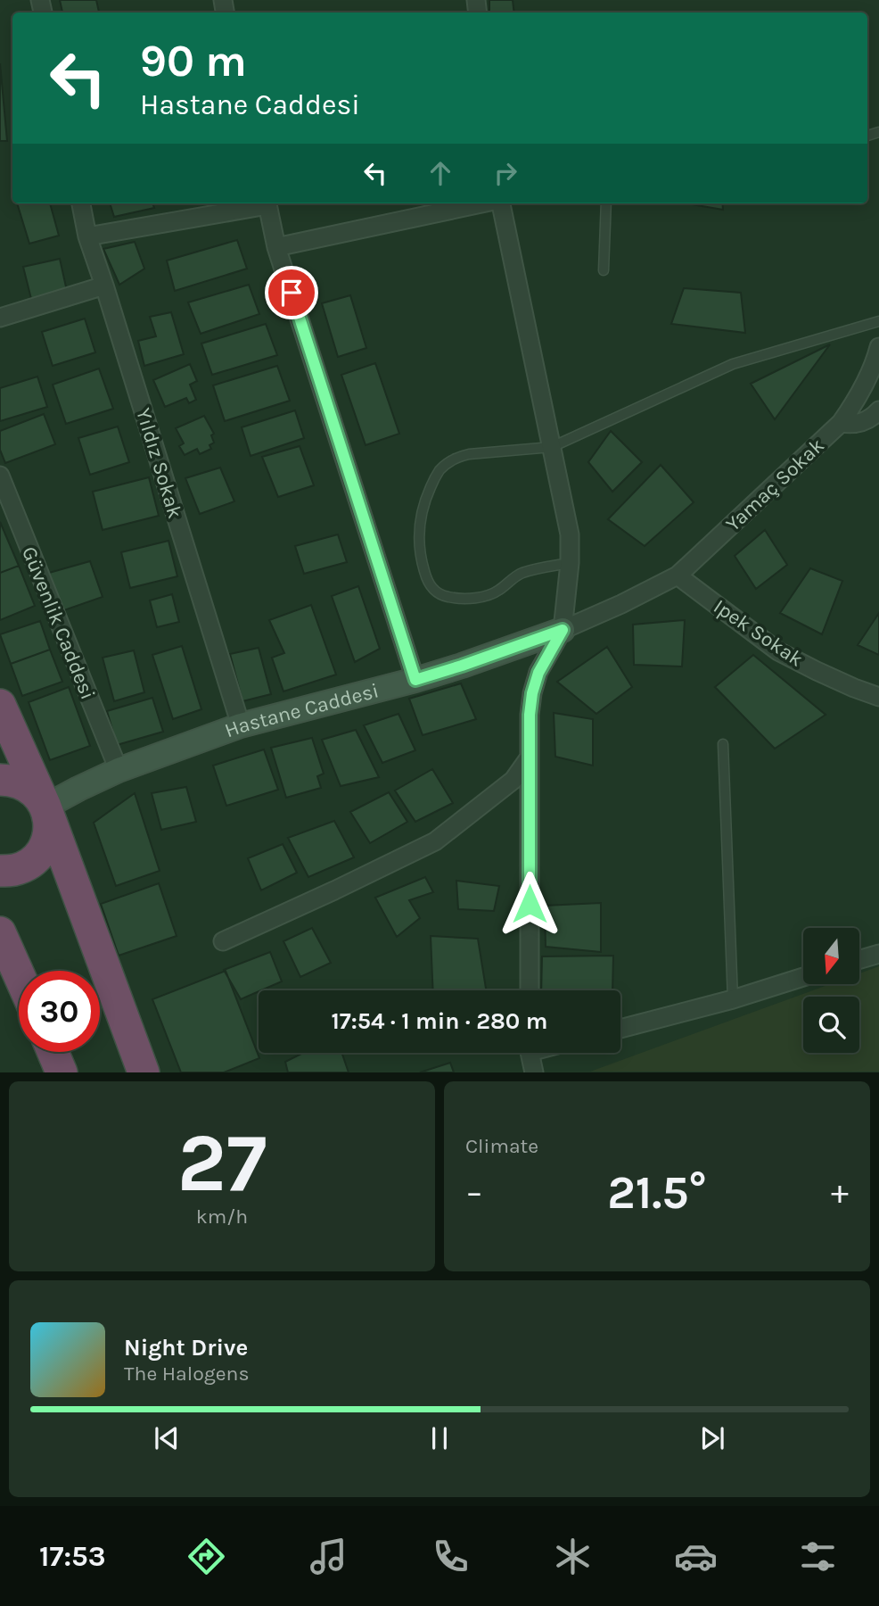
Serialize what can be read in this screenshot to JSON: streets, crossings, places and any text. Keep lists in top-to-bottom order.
{
  "streets": {
    "street": [
      "Yıldız Sokak",
      "Yamaç Sokak",
      "Güvenlik Caddesi",
      "Ipek Sokak",
      "Hastane Caddesi"
    ]
  },
  "crossings": [
    ["Yıldız Sokak", "Hastane Caddesi"],
    ["Yamaç Sokak", "Ipek Sokak"],
    ["Yamaç Sokak", "Hastane Caddesi"],
    ["Güvenlik Caddesi", "Hastane Caddesi"],
    ["Ipek Sokak", "Hastane Caddesi"]
  ],
  "north": "bottom",
  "page": {
    "turn": ["90 m", "Hastane Caddesi"],
    "limit": "30",
    "trip": "17:54 · 1 min · 280 m",
    "tile": [
      ["27", "km/h"],
      "Climate"
    ],
    "heat": ["−", "21.5°", "+"],
    "song": ["Night Drive", "The Halogens"],
    "tabs": "17:53"
  }
}
